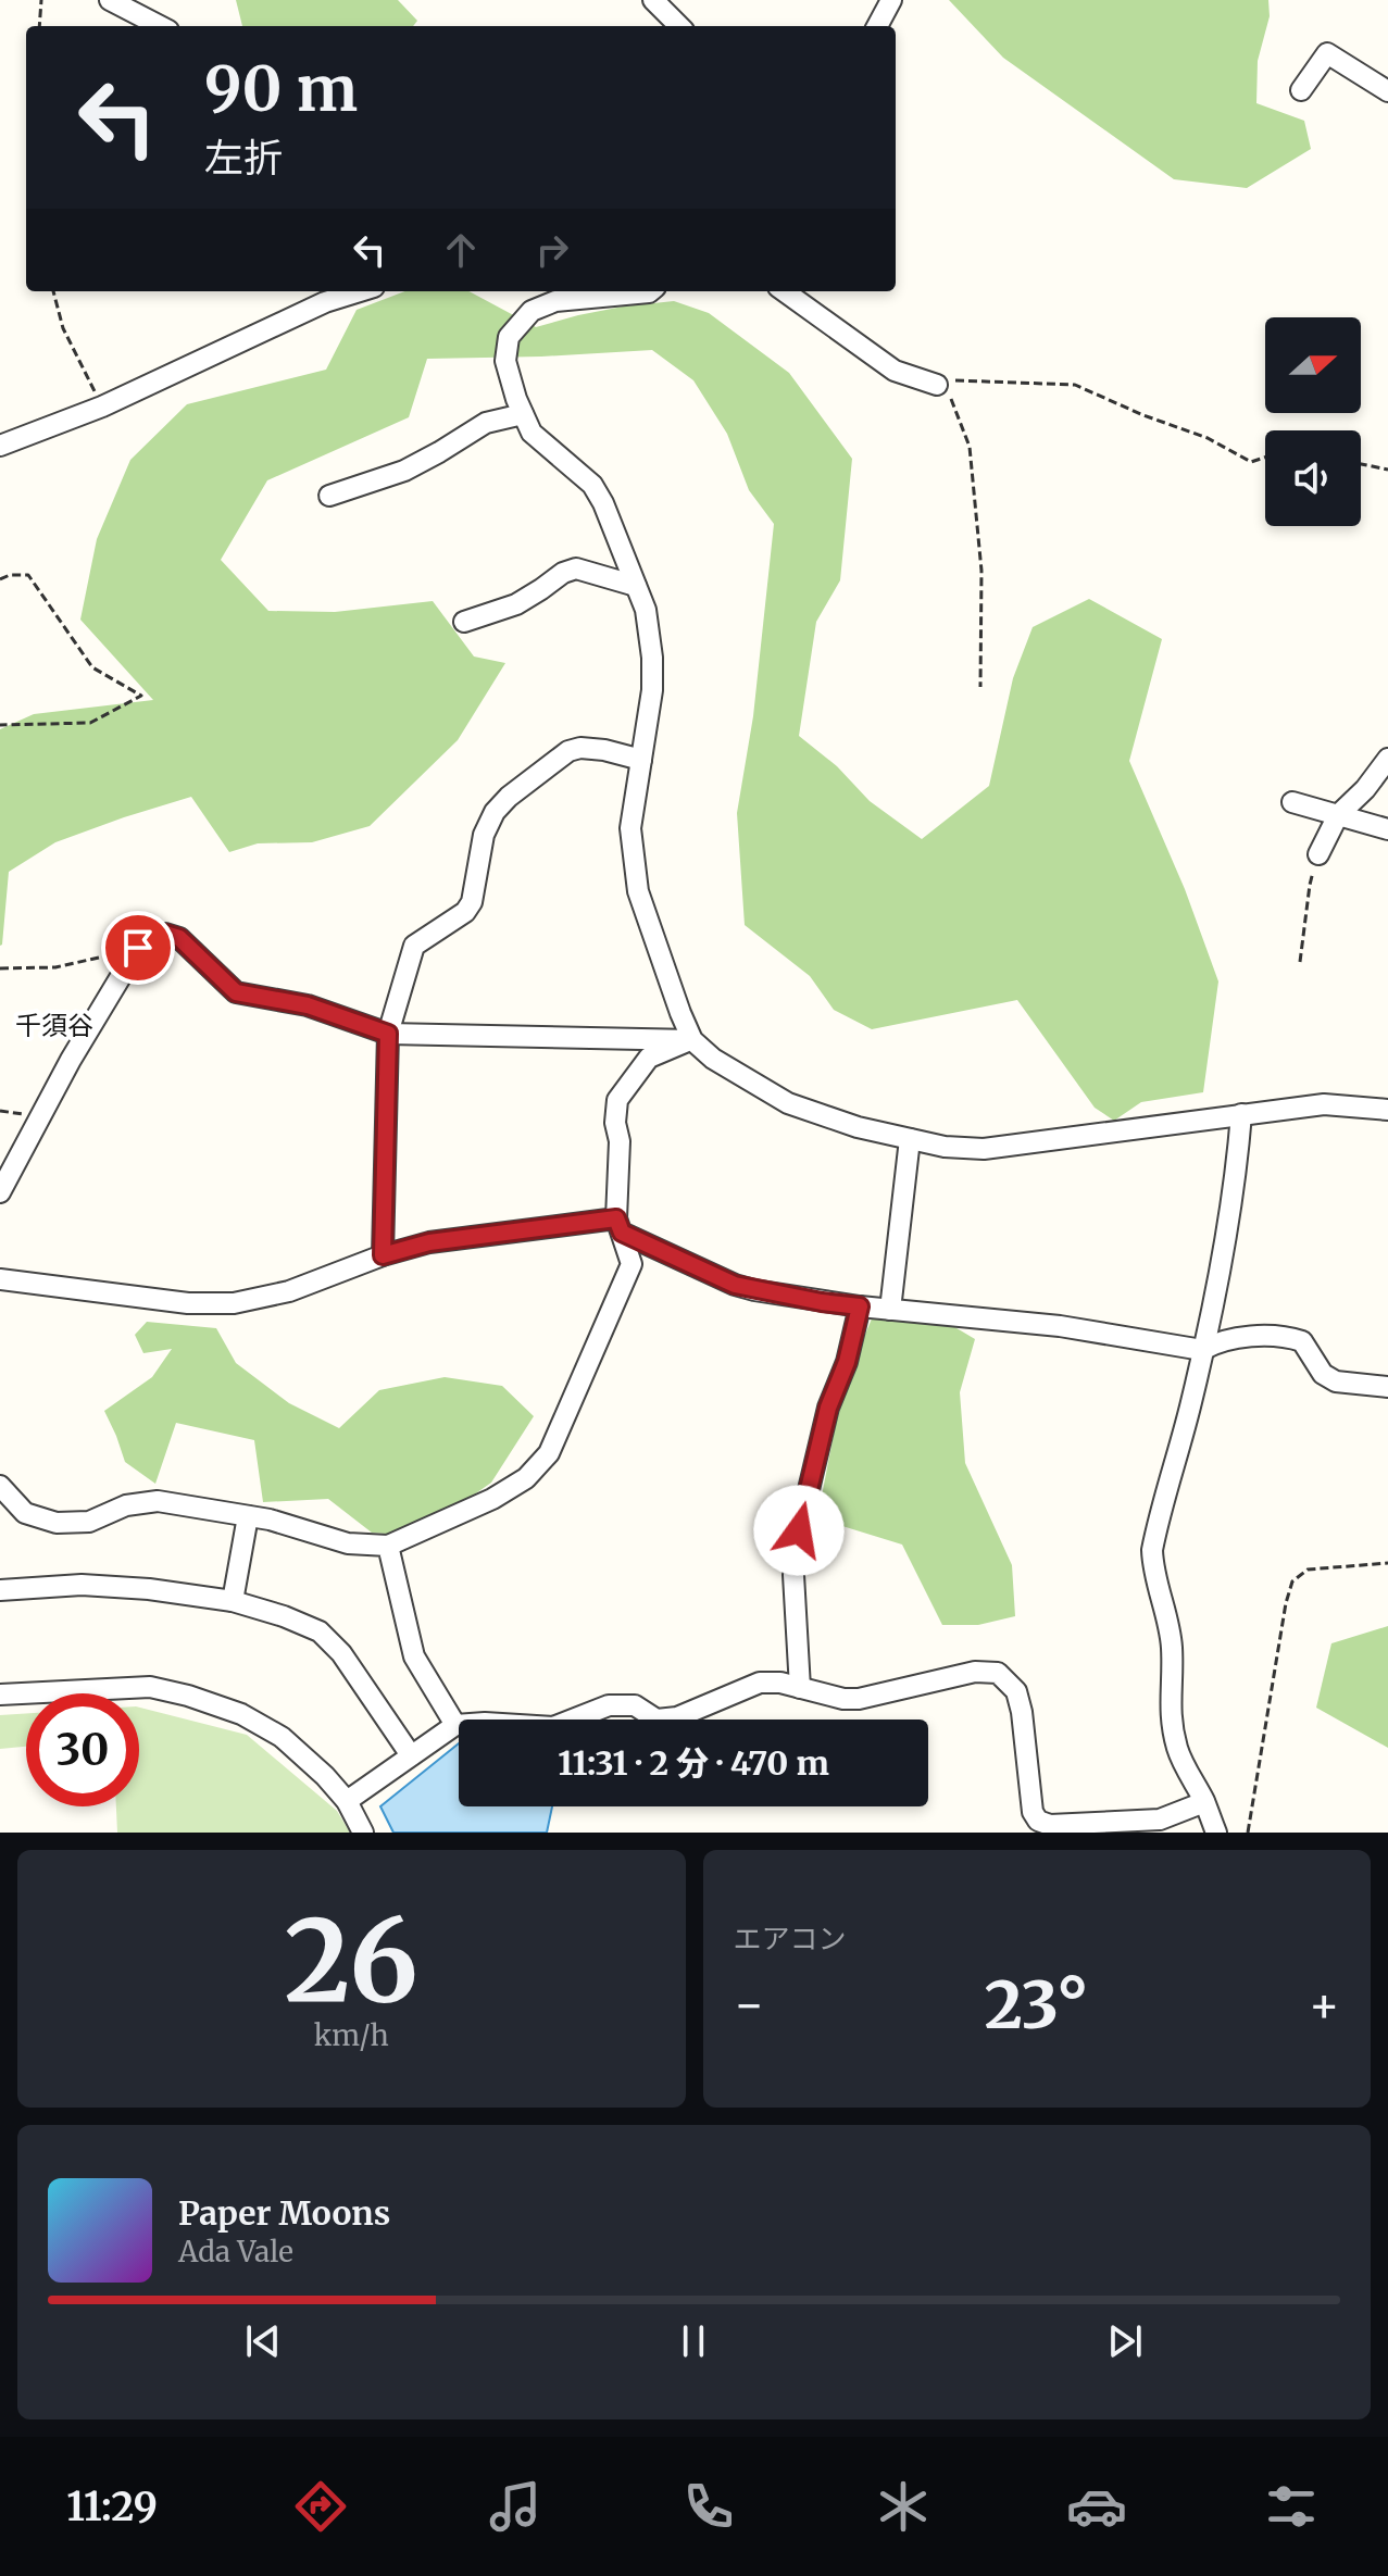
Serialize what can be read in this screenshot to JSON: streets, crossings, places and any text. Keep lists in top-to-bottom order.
{
  "districts": ["千須谷"],
  "north": "right",
  "page": {
    "turn": ["90 m", "左折"],
    "limit": "30",
    "trip": "11:31 · 2 分 · 470 m",
    "tile": [
      ["26", "km/h"],
      "エアコン"
    ],
    "heat": ["−", "23°", "+"],
    "song": ["Paper Moons", "Ada Vale"],
    "tabs": "11:29"
  }
}
